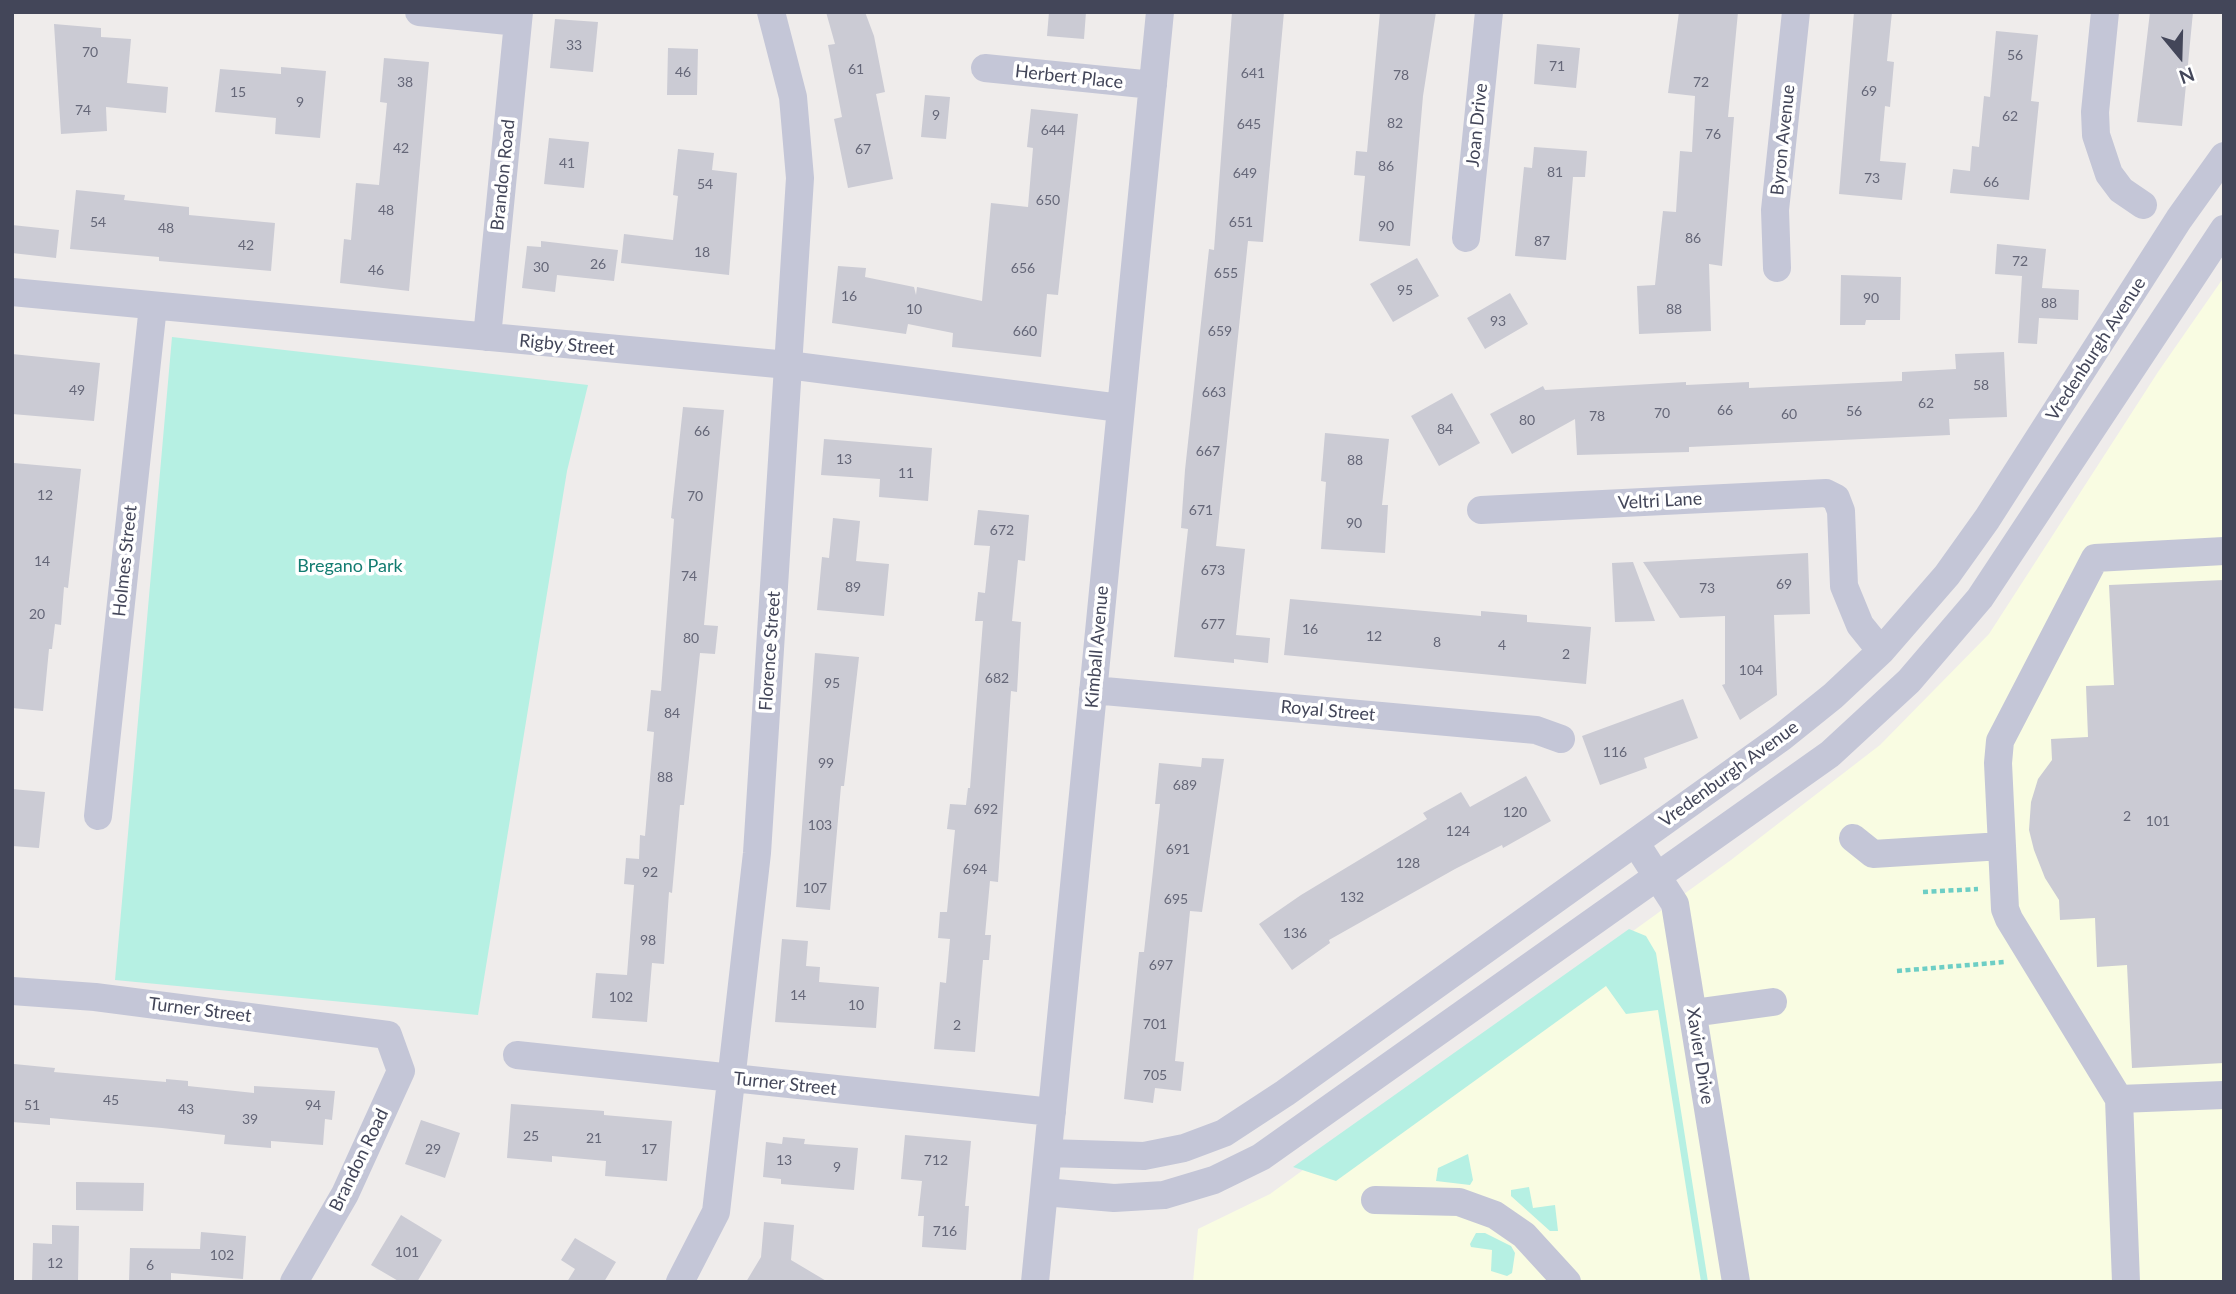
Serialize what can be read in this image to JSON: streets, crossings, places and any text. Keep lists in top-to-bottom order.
{
  "streets": {
    "street": [
      "Herbert Place",
      "Joan Drive",
      "Byron Avenue",
      "Brandon Road",
      "Rigby Street",
      "Vredenburgh Avenue",
      "Veltri Lane",
      "Holmes Street",
      "Kimball Avenue",
      "Florence Street",
      "Royal Street",
      "Turner Street",
      "Xavier Drive"
    ]
  },
  "crossings": [
    ["Herbert Place", "Kimball Avenue"],
    ["Brandon Road", "Rigby Street"],
    ["Brandon Road", "Turner Street"],
    ["Rigby Street", "Holmes Street"],
    ["Rigby Street", "Kimball Avenue"],
    ["Rigby Street", "Florence Street"],
    ["Vredenburgh Avenue", "Veltri Lane"],
    ["Vredenburgh Avenue", "Kimball Avenue"],
    ["Vredenburgh Avenue", "Xavier Drive"],
    ["Kimball Avenue", "Royal Street"],
    ["Kimball Avenue", "Turner Street"],
    ["Florence Street", "Turner Street"]
  ],
  "parks": ["Bregano Park"],
  "house_numbers": [
    "33",
    "70",
    "56",
    "71",
    "61",
    "46",
    "641",
    "78",
    "38",
    "72",
    "69",
    "15",
    "9",
    "74",
    "9",
    "62",
    "82",
    "645",
    "644",
    "76",
    "42",
    "67",
    "41",
    "86",
    "81",
    "649",
    "73",
    "66",
    "54",
    "650",
    "48",
    "54",
    "651",
    "90",
    "48",
    "86",
    "87",
    "42",
    "18",
    "72",
    "26",
    "30",
    "656",
    "46",
    "655",
    "95",
    "16",
    "90",
    "88",
    "10",
    "88",
    "93",
    "660",
    "659",
    "58",
    "49",
    "663",
    "62",
    "66",
    "56",
    "70",
    "60",
    "78",
    "80",
    "84",
    "66",
    "667",
    "13",
    "88",
    "11",
    "12",
    "70",
    "671",
    "90",
    "672",
    "14",
    "673",
    "74",
    "69",
    "89",
    "73",
    "20",
    "677",
    "16",
    "12",
    "80",
    "8",
    "4",
    "2",
    "104",
    "682",
    "95",
    "84",
    "116",
    "99",
    "88",
    "689",
    "692",
    "120",
    "2",
    "101",
    "103",
    "124",
    "691",
    "128",
    "694",
    "92",
    "107",
    "132",
    "695",
    "136",
    "98",
    "697",
    "14",
    "102",
    "10",
    "701",
    "2",
    "705",
    "45",
    "51",
    "94",
    "43",
    "39",
    "25",
    "21",
    "29",
    "17",
    "13",
    "712",
    "9",
    "716",
    "101",
    "102",
    "12",
    "6"
  ],
  "north": "bottom"
}
